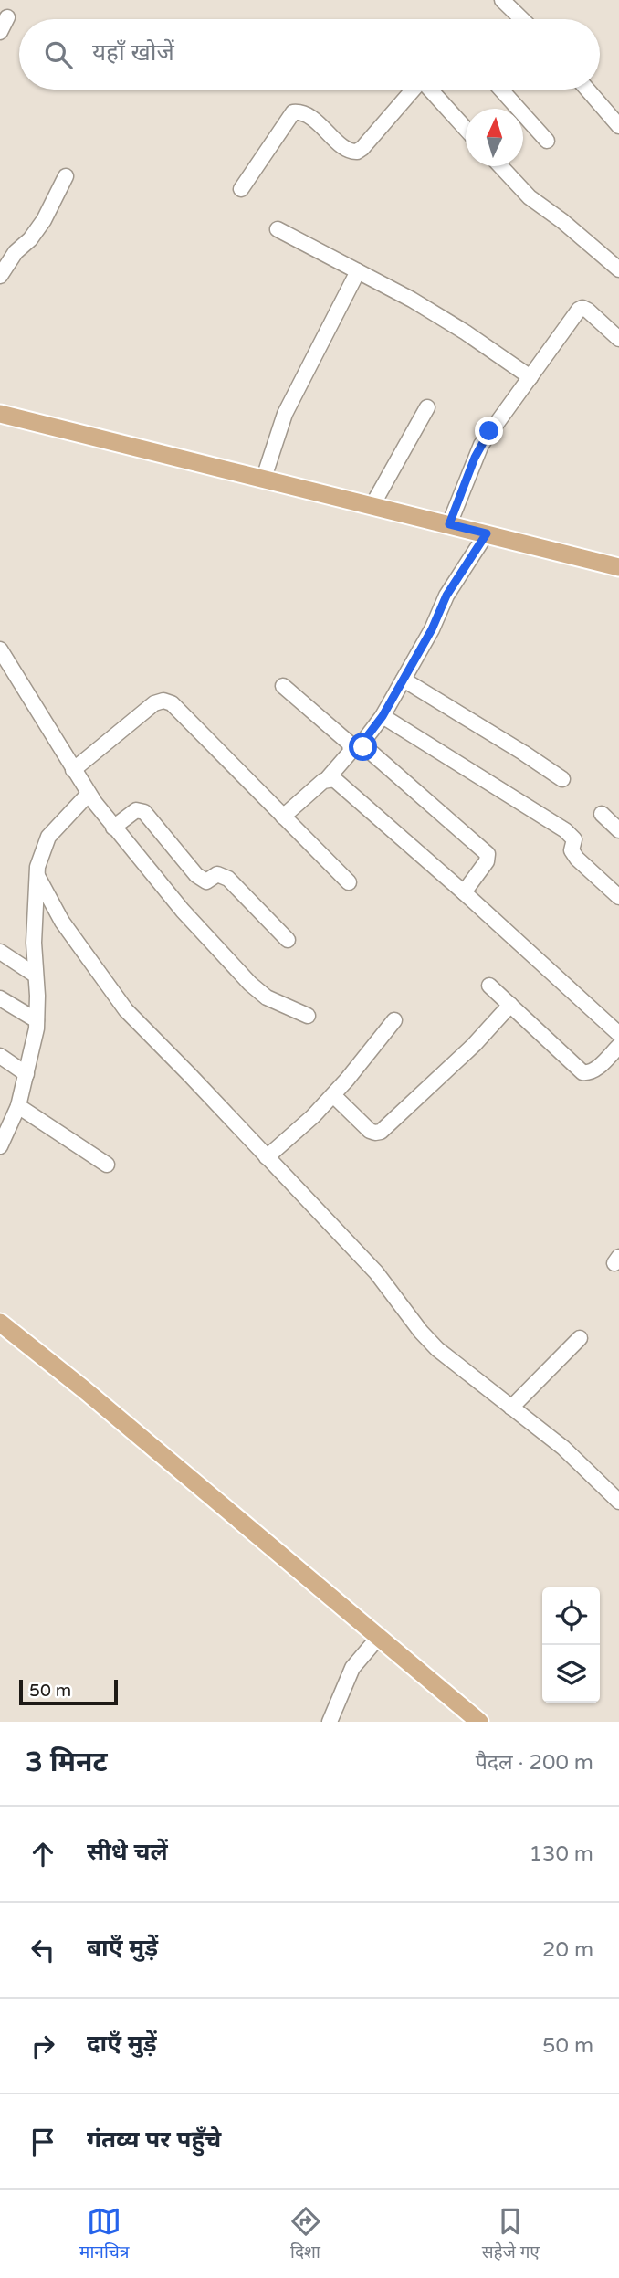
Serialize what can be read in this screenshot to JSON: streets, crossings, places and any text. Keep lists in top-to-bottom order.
{
  "scale_bar": "50 m",
  "north": "top",
  "page": {
    "search": "यहाँ खोजें",
    "scale": "50 m",
    "heading": ["3 मिनट", "पैदल · 200 m"],
    "list": [
      ["सीधे चलें", "130 m"],
      ["बाएँ मुड़ें", "20 m"],
      ["दाएँ मुड़ें", "50 m"],
      "गंतव्य पर पहुँचे"
    ],
    "nav": ["मानचित्र", "दिशा", "सहेजे गए"]
  }
}
